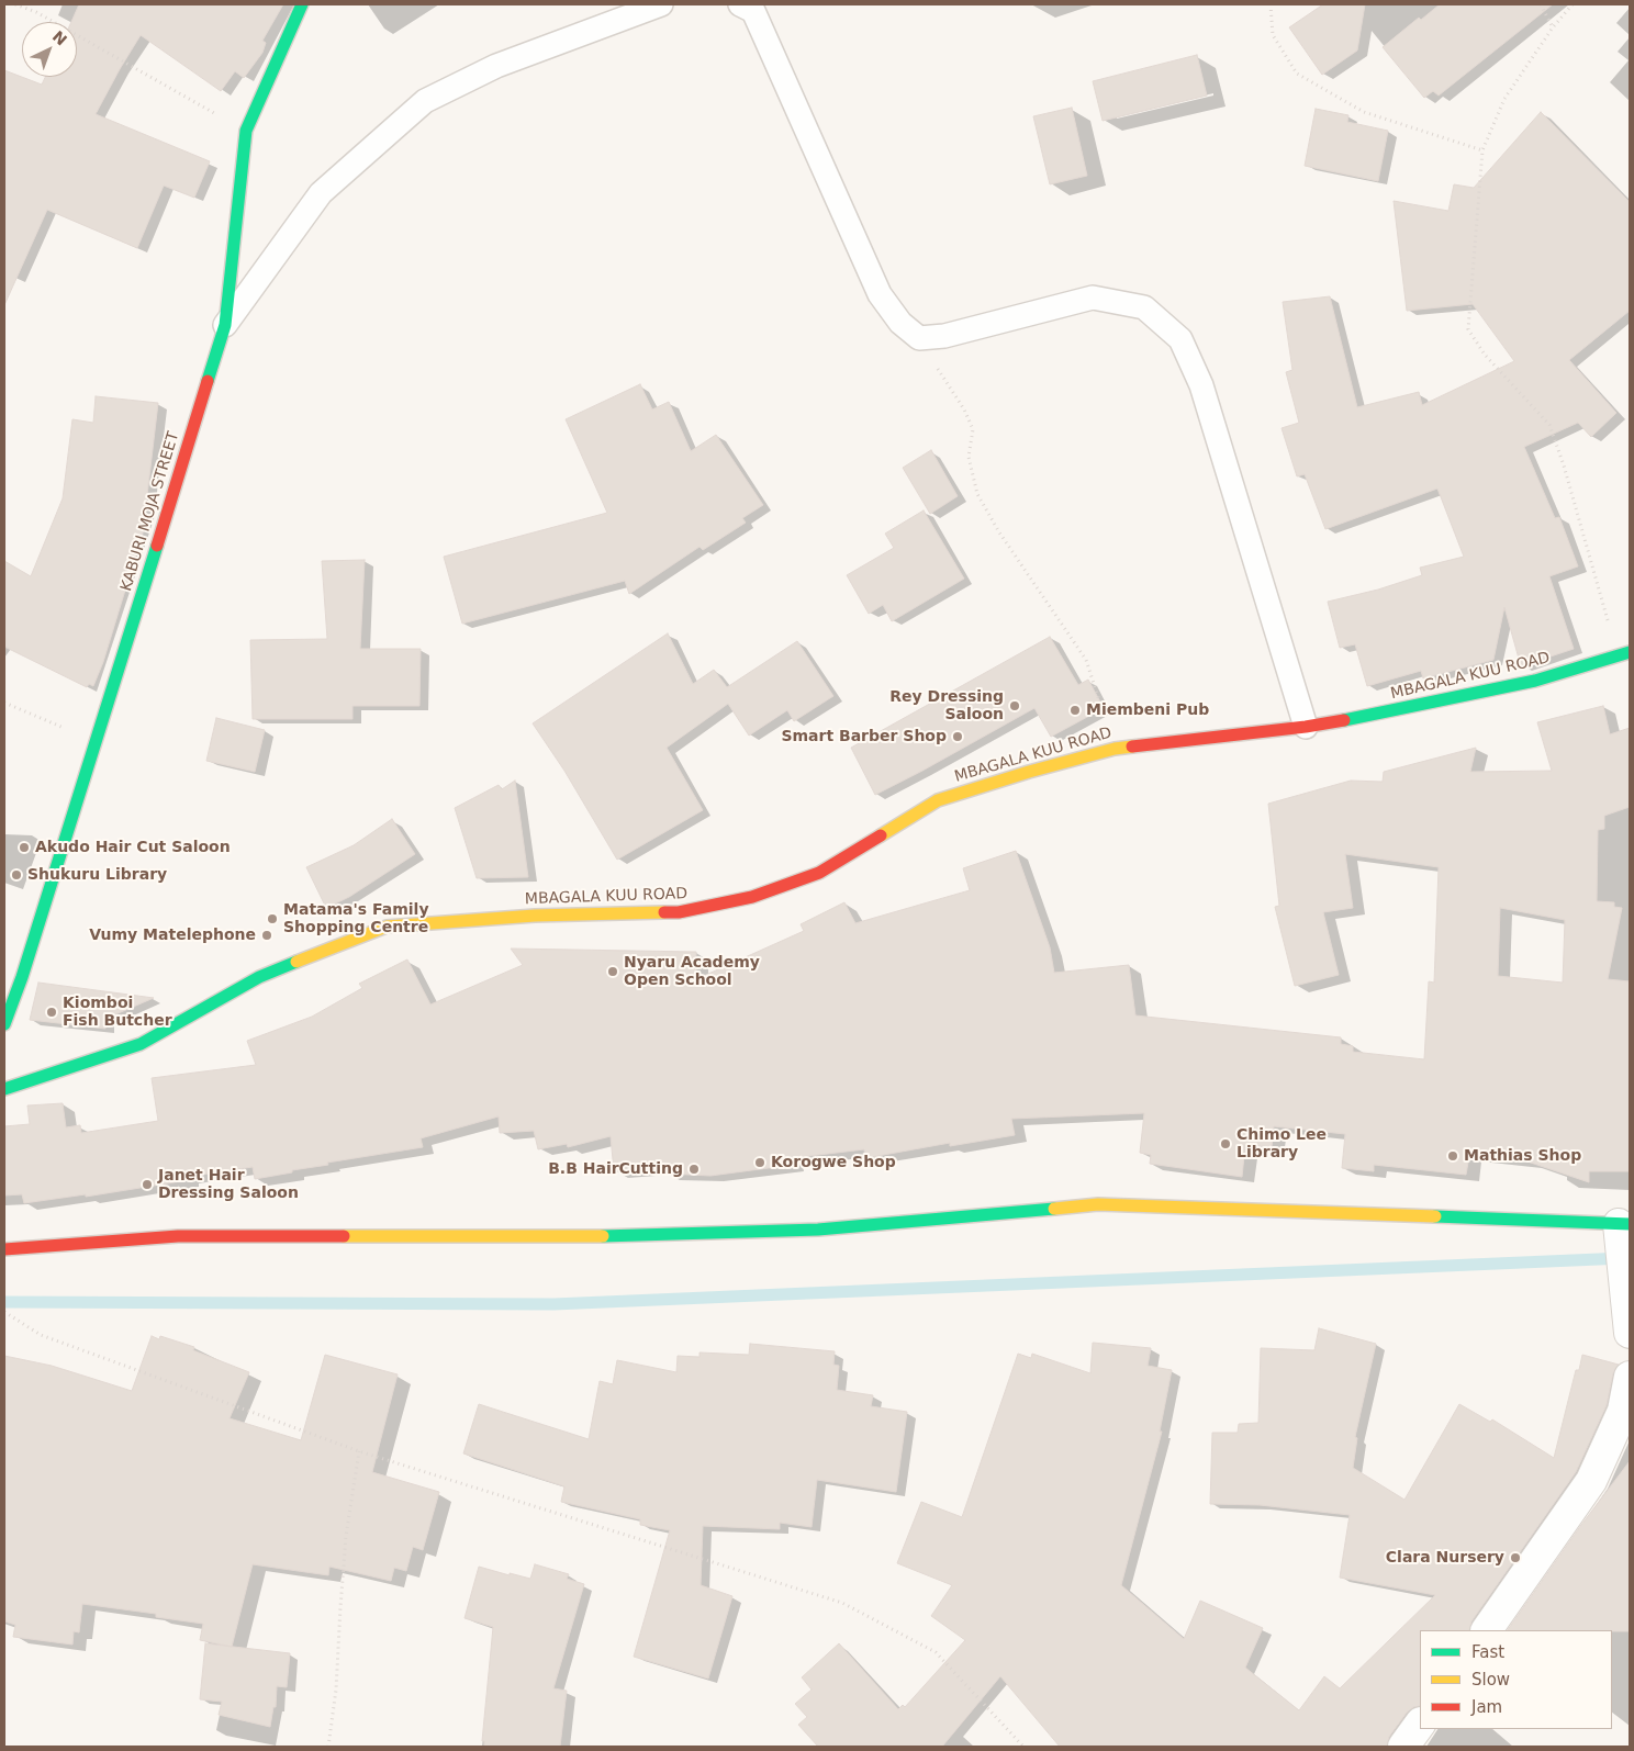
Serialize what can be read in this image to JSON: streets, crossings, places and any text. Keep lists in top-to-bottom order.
{
  "streets": {
    "street": ["KABURI MOJA STREET", "MBAGALA KUU ROAD"]
  },
  "places": [
    "Rey Dressing Saloon",
    "Miembeni Pub",
    "Smart Barber Shop",
    "Akudo Hair Cut Saloon",
    "Shukuru Library",
    "Matama's Family Shopping Centre",
    "Vumy Matelephone",
    "Nyaru Academy Open School",
    "Kiomboi Fish Butcher",
    "Chimo Lee Library",
    "Mathias Shop",
    "Korogwe Shop",
    "B.B HairCutting",
    "Janet Hair Dressing Saloon",
    "Clara Nursery"
  ],
  "legend": ["Fast", "Slow", "Jam"],
  "north": "top right"
}
